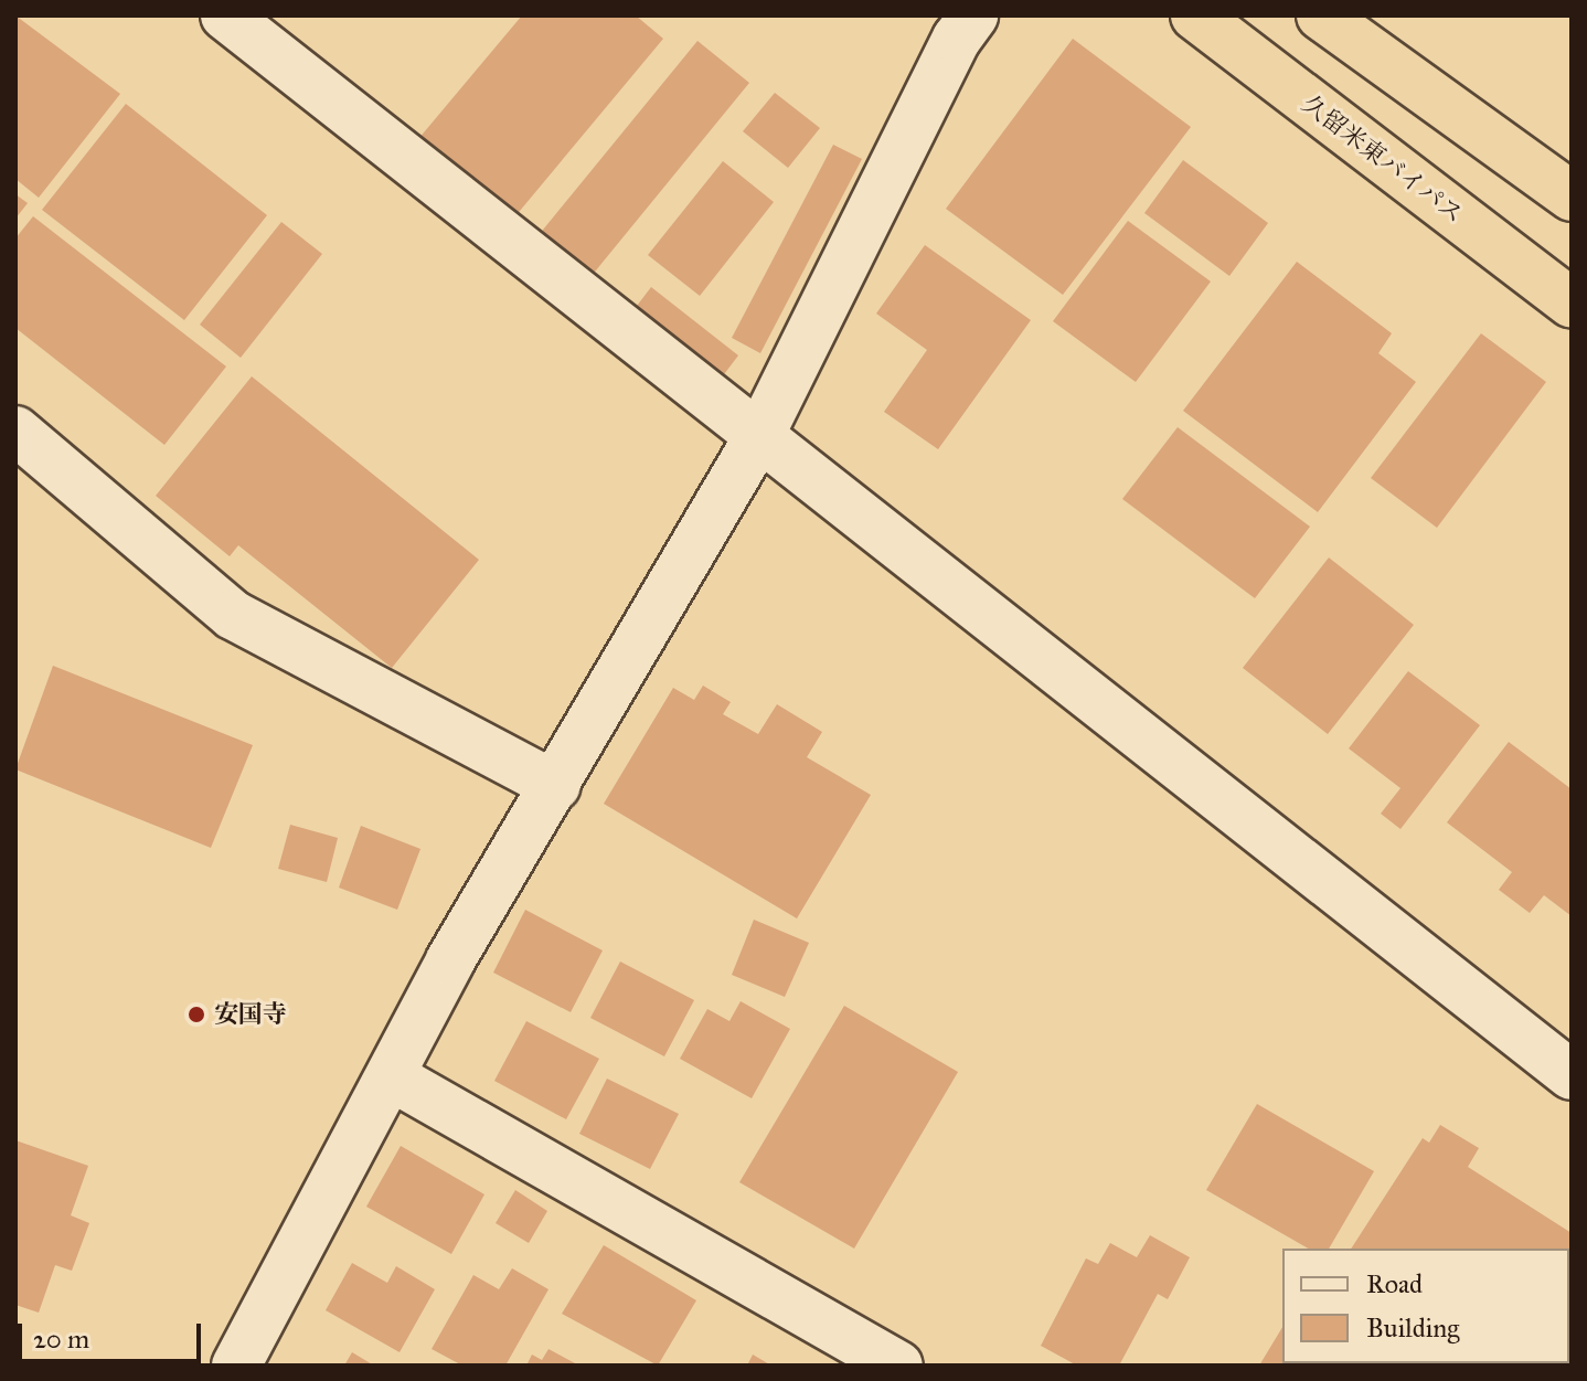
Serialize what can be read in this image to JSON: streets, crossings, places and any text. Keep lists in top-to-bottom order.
{
  "streets": {
    "highway": ["久留米東バイパス"]
  },
  "places": ["安国寺"],
  "legend": ["Road", "Building"],
  "scale_bar": "20 m"
}
